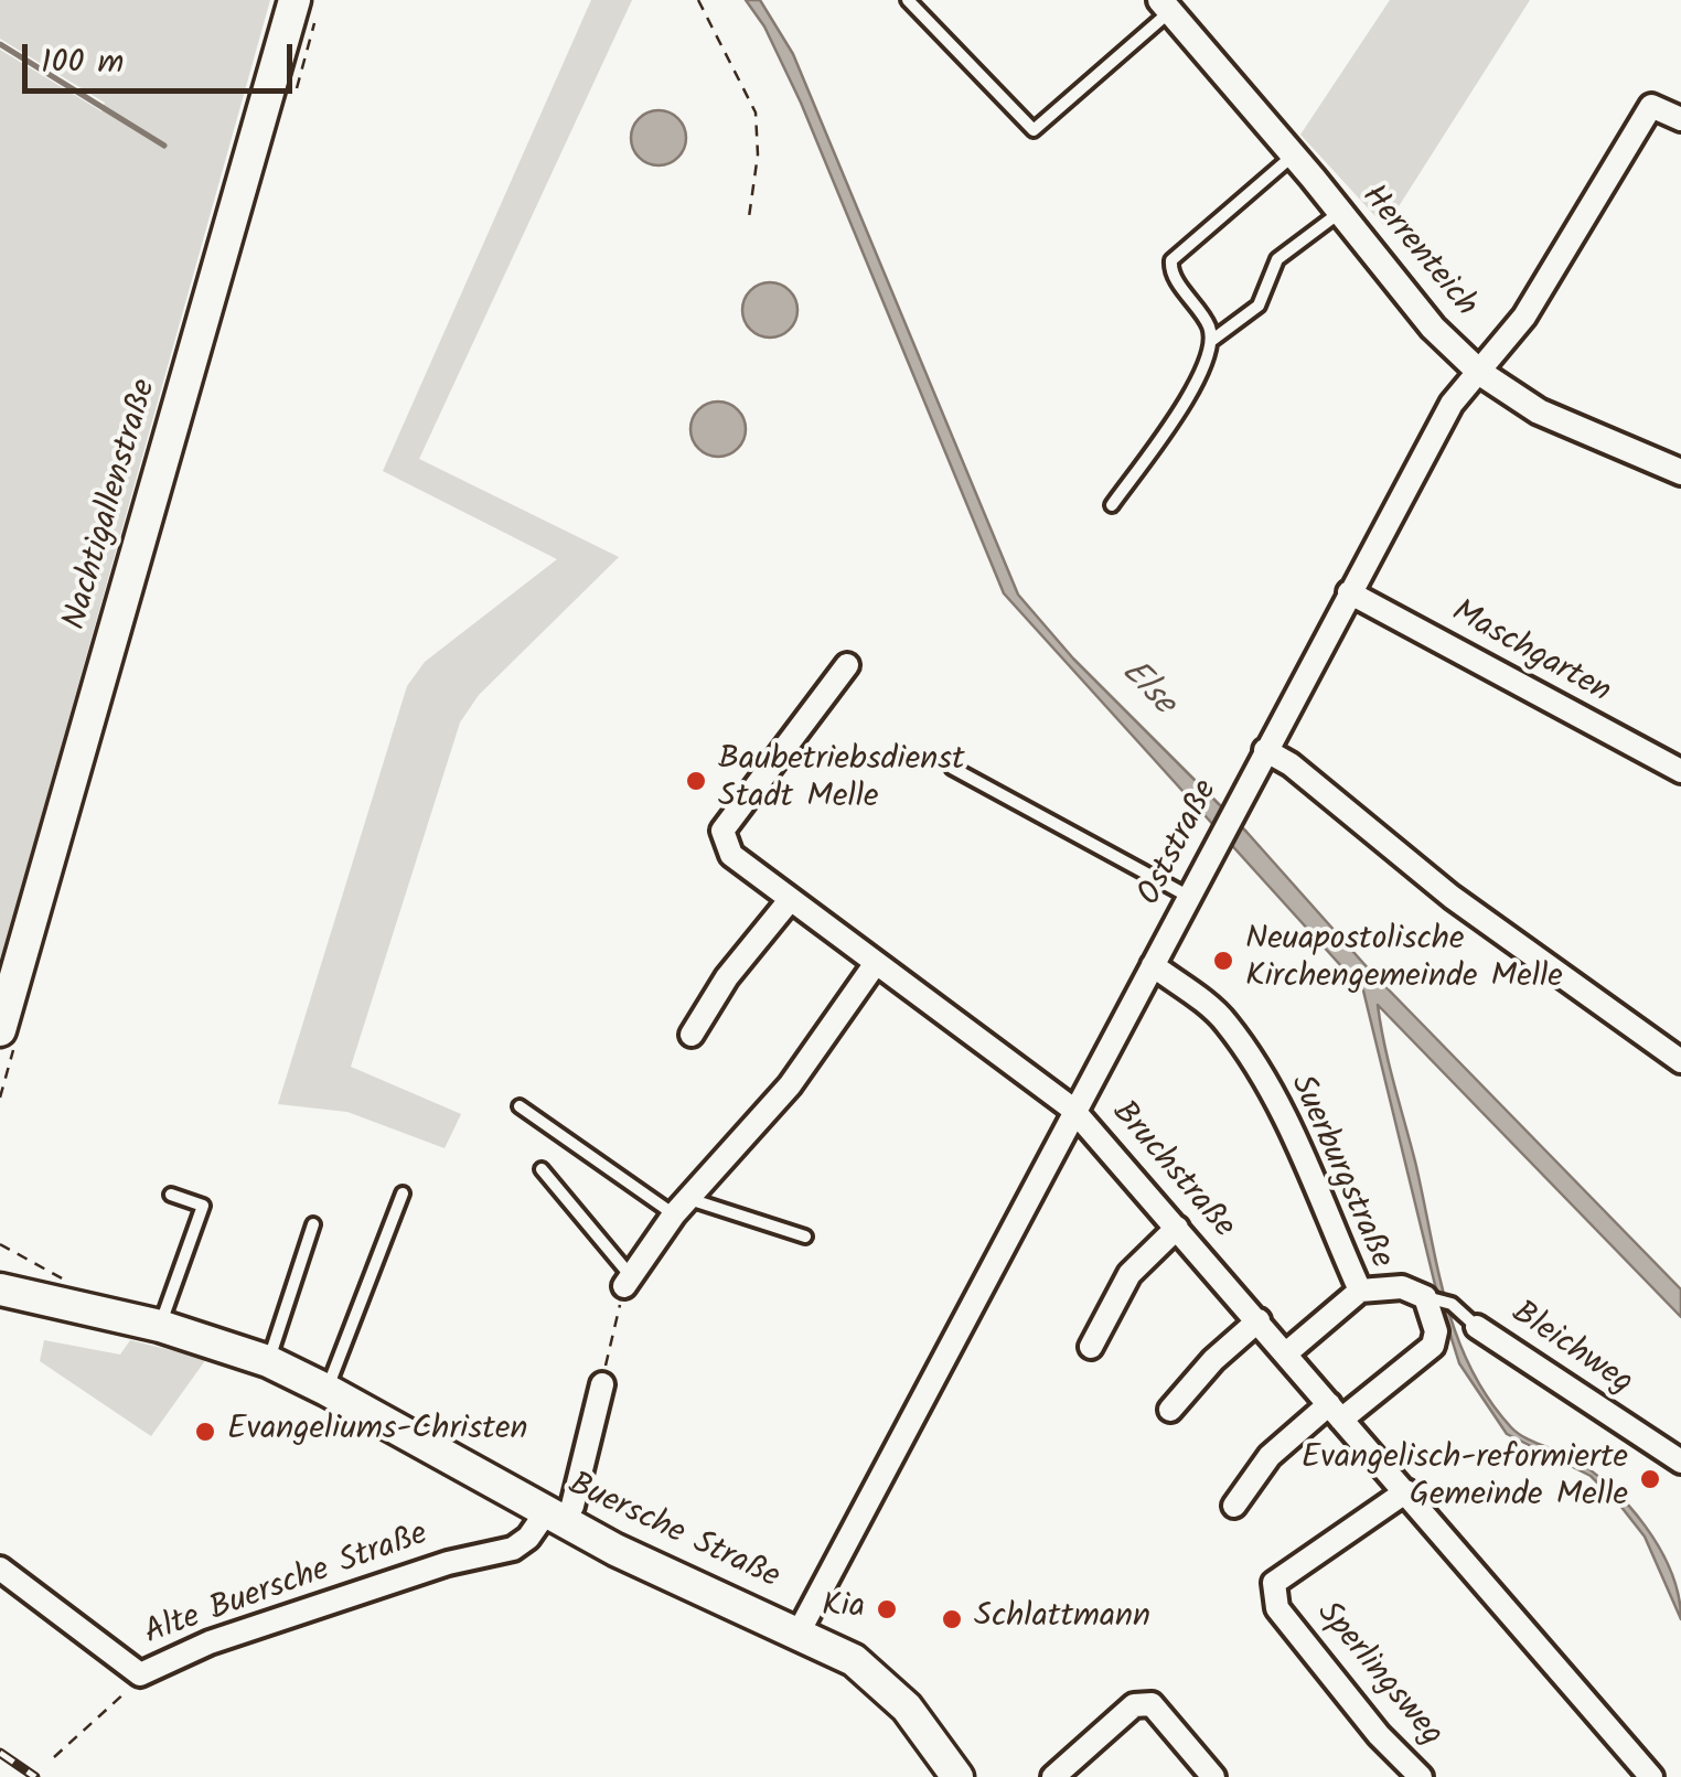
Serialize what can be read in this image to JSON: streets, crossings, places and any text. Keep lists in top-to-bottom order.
{
  "streets": {
    "main road": ["Nachtigallenstraße", "Buersche Straße"],
    "street": [
      "Herrenteich",
      "Maschgarten",
      "Oststraße",
      "Bruchstraße",
      "Suerburgstraße",
      "Bleichweg",
      "Alte Buersche Straße",
      "Sperlingsweg"
    ]
  },
  "crossings": [
    ["Herrenteich", "Oststraße"],
    ["Maschgarten", "Oststraße"],
    ["Oststraße", "Bruchstraße"],
    ["Oststraße", "Suerburgstraße"],
    ["Oststraße", "Buersche Straße"],
    ["Bruchstraße", "Suerburgstraße"],
    ["Bruchstraße", "Sperlingsweg"],
    ["Buersche Straße", "Alte Buersche Straße"]
  ],
  "water": ["Else"],
  "places": [
    "Baubetriebsdienst Stadt Melle",
    "Neuapostolische Kirchengemeinde Melle",
    "Evangeliums-Christen",
    "Evangelisch-reformierte Gemeinde Melle",
    "Kia",
    "Schlattmann"
  ],
  "scale_bar": "100 m"
}
